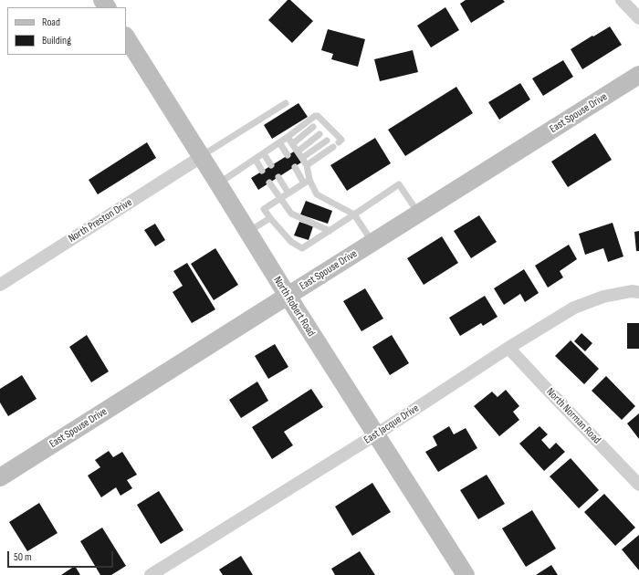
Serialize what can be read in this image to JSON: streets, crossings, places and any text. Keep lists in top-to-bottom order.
{
  "streets": {
    "main road": ["East Spouse Drive", "North Robert Road"],
    "street": ["North Preston Drive", "North Norman Road", "East Jacque Drive"]
  },
  "crossings": [
    ["East Spouse Drive", "North Robert Road"],
    ["North Preston Drive", "North Robert Road"],
    ["North Robert Road", "East Jacque Drive"],
    ["North Norman Road", "East Jacque Drive"]
  ],
  "legend": ["Road", "Building"],
  "scale_bar": "50 m"
}
